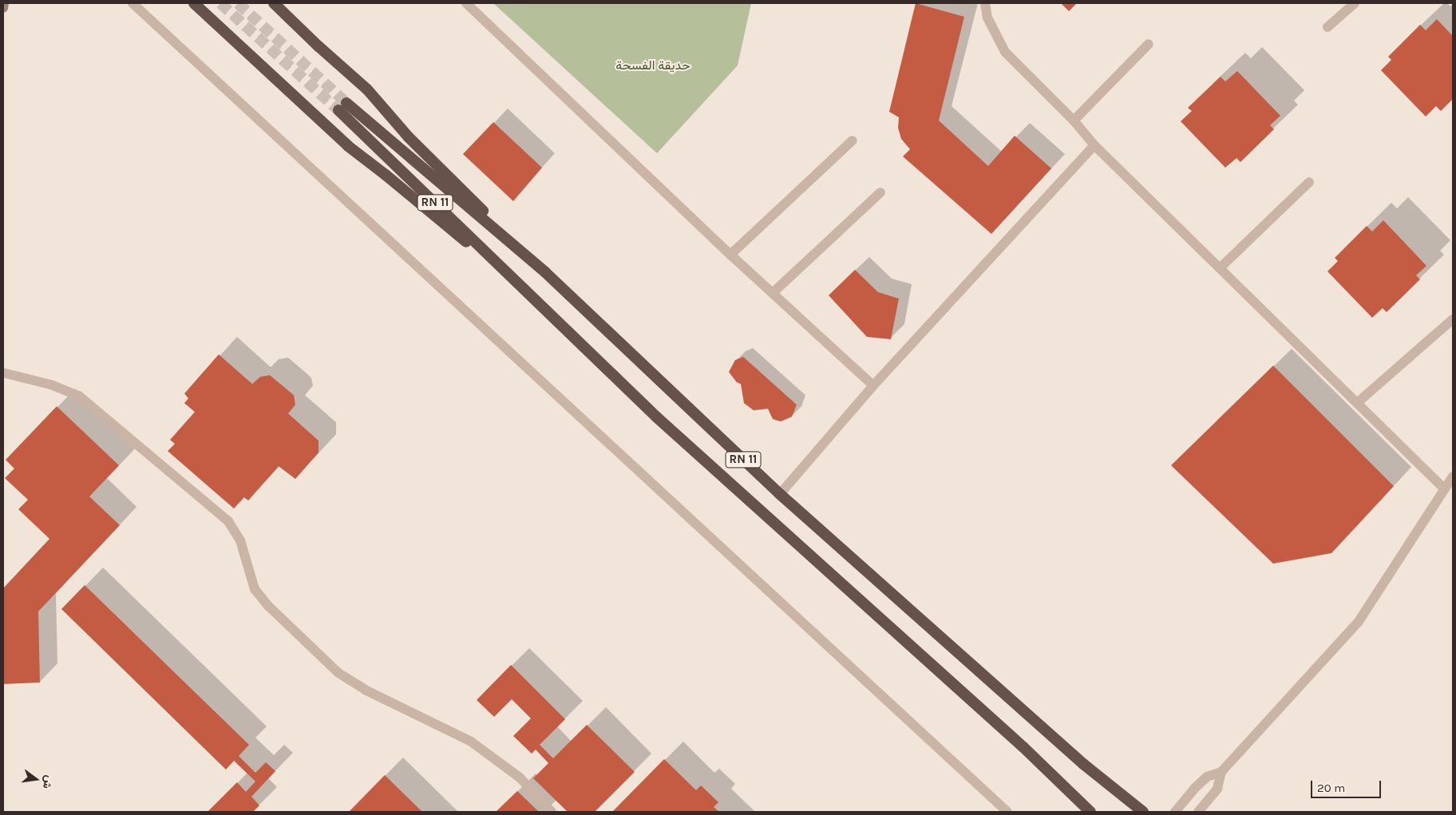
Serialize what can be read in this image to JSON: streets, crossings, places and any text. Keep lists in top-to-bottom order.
{
  "streets": {
    "highway": ["RN 11"]
  },
  "parks": ["حديقة الفسحة"],
  "scale_bar": "20 m",
  "north": "right"
}
